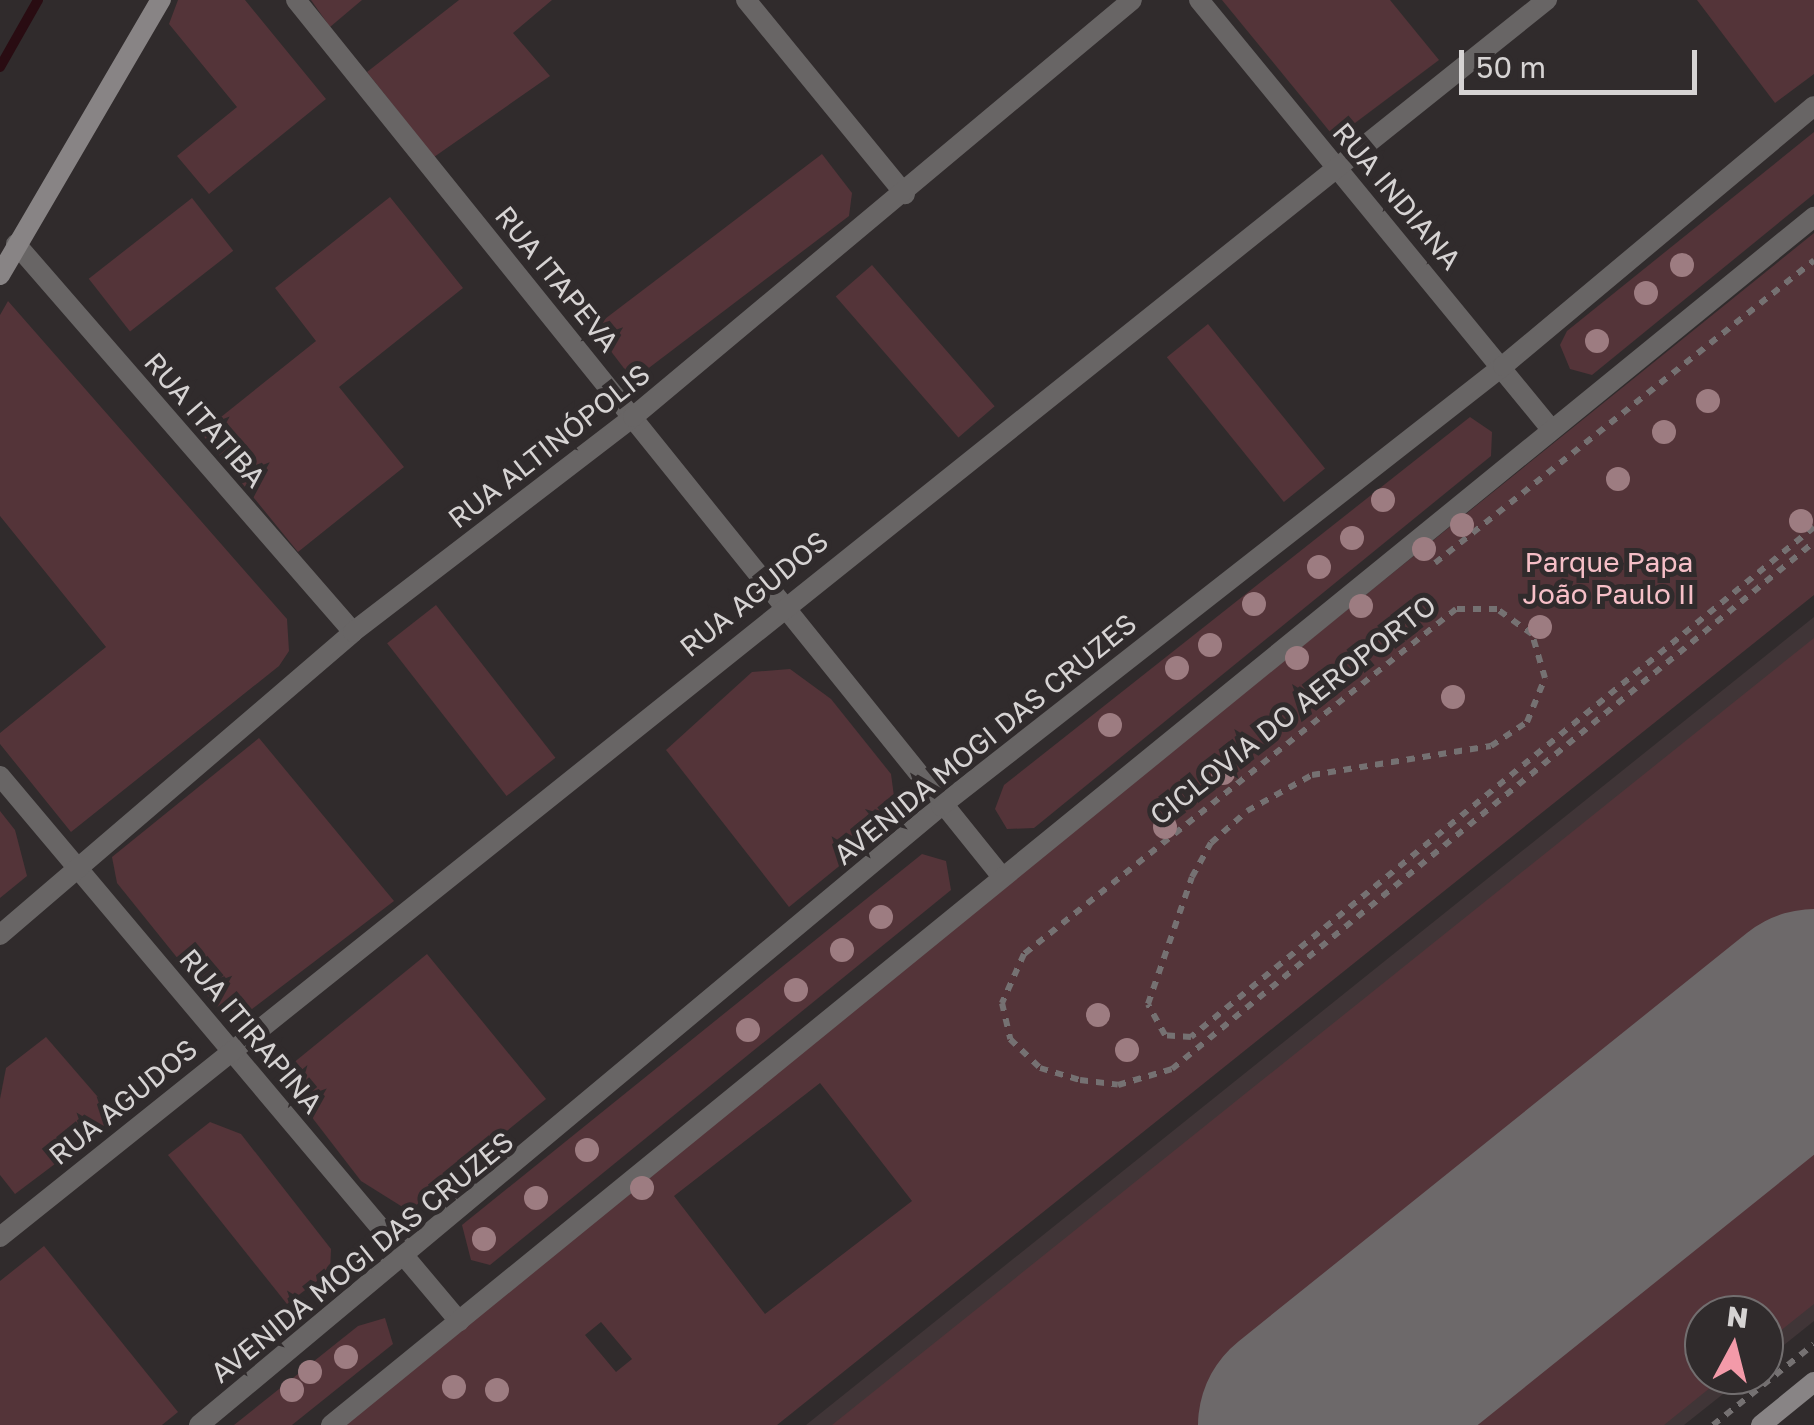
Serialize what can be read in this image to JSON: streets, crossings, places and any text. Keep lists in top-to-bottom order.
{
  "streets": {
    "street": [
      "RUA INDIANA",
      "RUA ITAPEVA",
      "RUA ITATIBA",
      "RUA ALTINÓPOLIS",
      "RUA AGUDOS",
      "AVENIDA MOGI DAS CRUZES",
      "RUA ITIRAPINA"
    ],
    "path": ["CICLOVIA DO AEROPORTO"]
  },
  "crossings": [
    ["RUA INDIANA", "RUA AGUDOS"],
    ["RUA INDIANA", "AVENIDA MOGI DAS CRUZES"],
    ["RUA ITAPEVA", "RUA ALTINÓPOLIS"],
    ["RUA ITAPEVA", "RUA AGUDOS"],
    ["RUA ITAPEVA", "AVENIDA MOGI DAS CRUZES"],
    ["RUA ITATIBA", "RUA ALTINÓPOLIS"],
    ["RUA ALTINÓPOLIS", "RUA ITIRAPINA"],
    ["RUA AGUDOS", "RUA ITIRAPINA"],
    ["AVENIDA MOGI DAS CRUZES", "RUA ITIRAPINA"]
  ],
  "parks": ["Parque Papa João Paulo II"],
  "scale_bar": "50 m",
  "north": "top"
}
